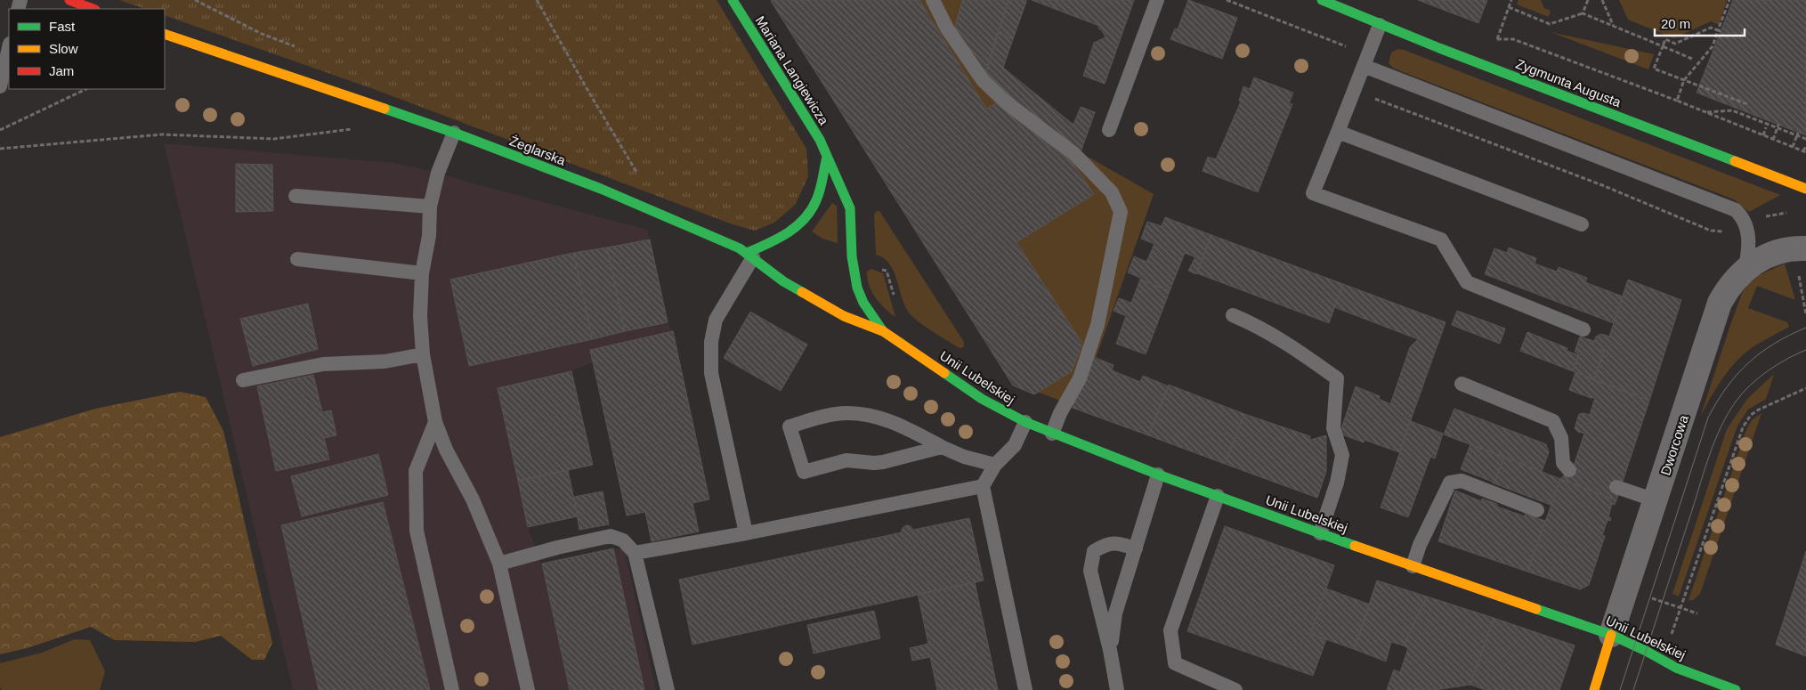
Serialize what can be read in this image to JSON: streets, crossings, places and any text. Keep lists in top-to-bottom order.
{
  "streets": {
    "street": [
      "Mariana Langiewicza",
      "Zygmunta Augusta",
      "Żeglarska",
      "Unii Lubelskiej",
      "Dworcowa"
    ]
  },
  "crossings": [
    ["Mariana Langiewicza", "Żeglarska"],
    ["Mariana Langiewicza", "Unii Lubelskiej"],
    ["Żeglarska", "Unii Lubelskiej"],
    ["Unii Lubelskiej", "Dworcowa"]
  ],
  "legend": ["Fast", "Slow", "Jam"],
  "scale_bar": "20 m"
}
